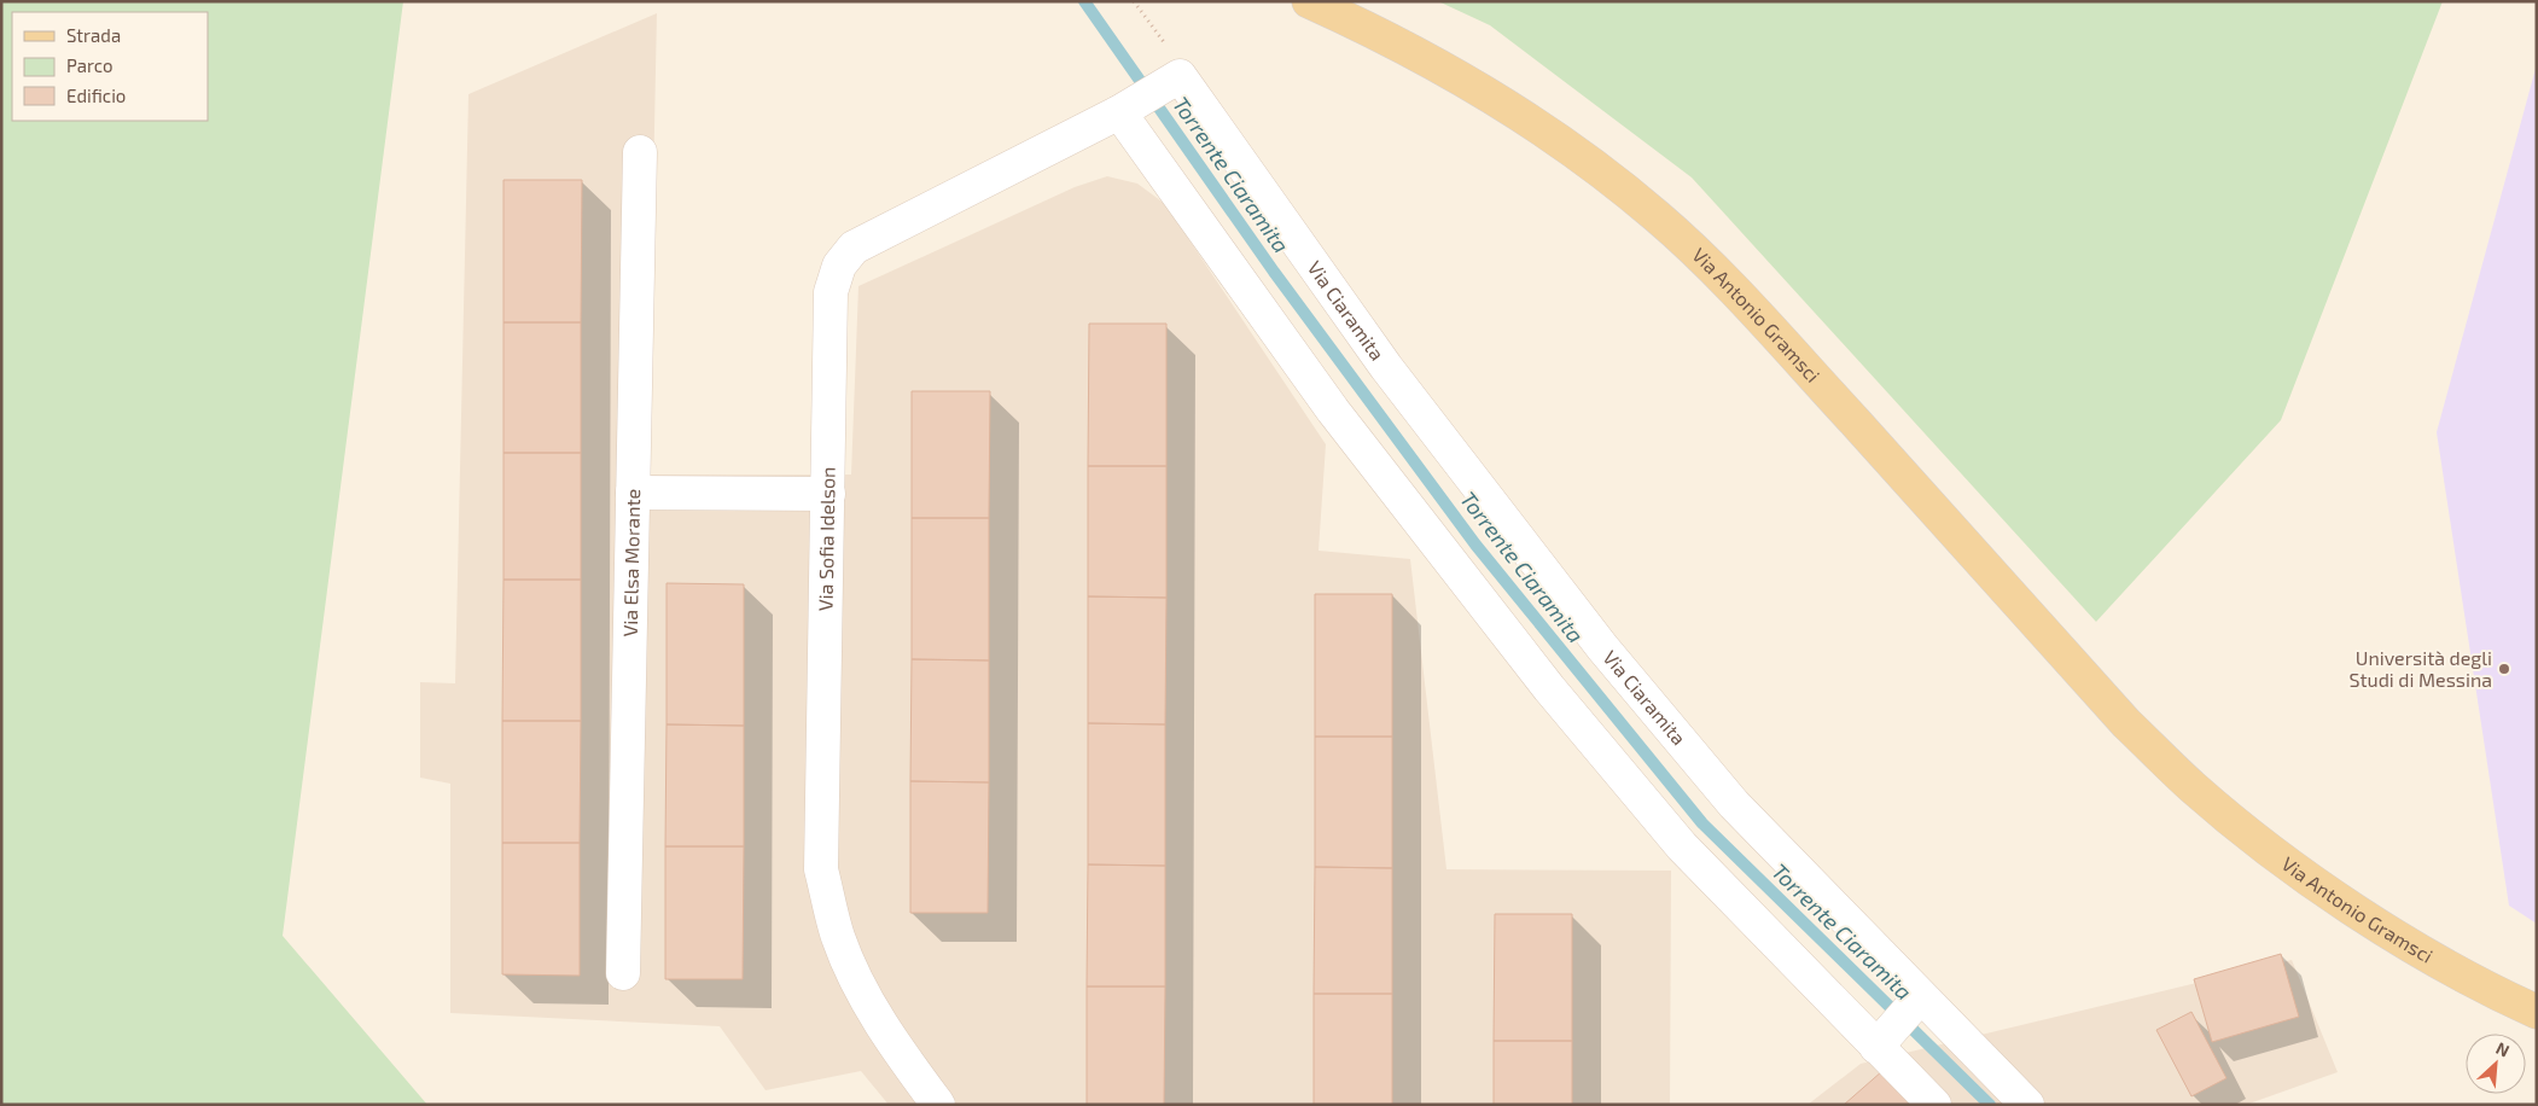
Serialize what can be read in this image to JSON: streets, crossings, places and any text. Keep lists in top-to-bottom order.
{
  "streets": {
    "main road": ["Via Antonio Gramsci"],
    "street": ["Via Ciaramita", "Via Sofia Idelson", "Via Elsa Morante"]
  },
  "crossings": [
    ["Via Ciaramita", "Via Sofia Idelson"]
  ],
  "water": ["Torrente Ciaramita"],
  "places": ["Università degli Studi di Messina"],
  "legend": ["Strada", "Parco", "Edificio"],
  "north": "top right"
}
